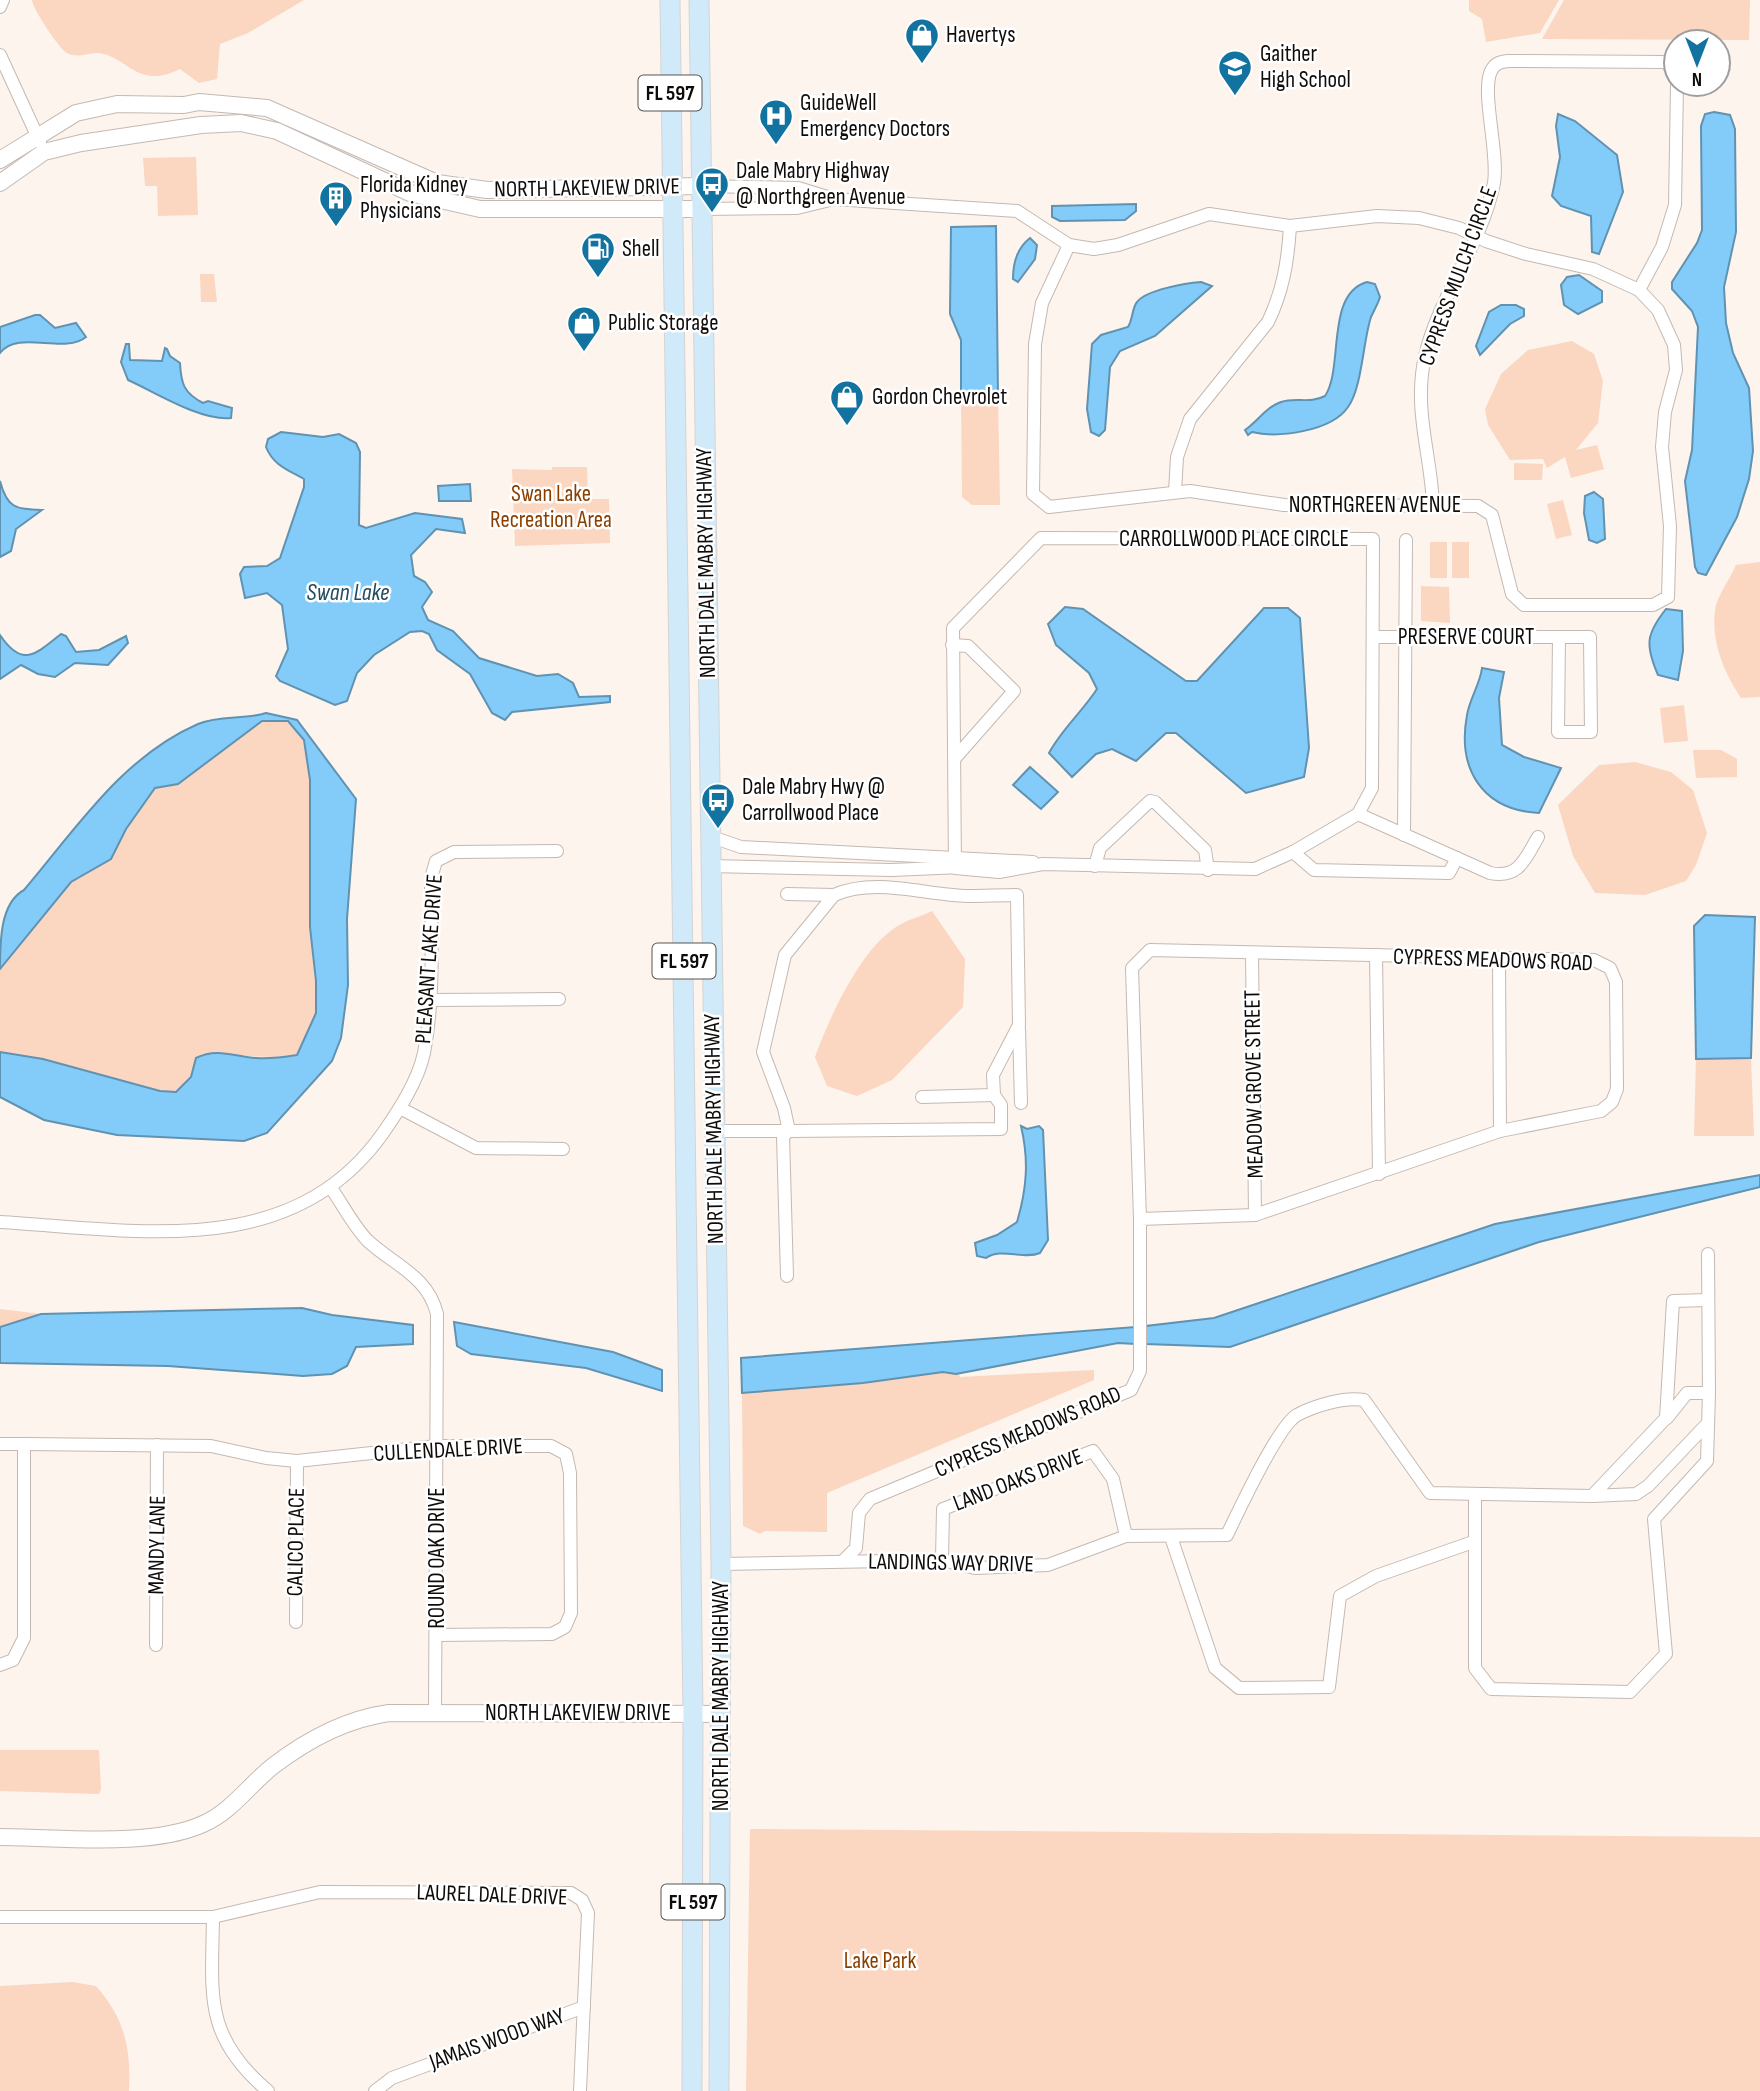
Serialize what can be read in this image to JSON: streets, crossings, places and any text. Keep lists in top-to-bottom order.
{
  "streets": {
    "main road": ["FL 597", "NORTH DALE MABRY HIGHWAY"],
    "street": [
      "NORTH LAKEVIEW DRIVE",
      "CYPRESS MULCH CIRCLE",
      "NORTHGREEN AVENUE",
      "CARROLLWOOD PLACE CIRCLE",
      "PRESERVE COURT",
      "PLEASANT LAKE DRIVE",
      "CYPRESS MEADOWS ROAD",
      "MEADOW GROVE STREET",
      "CULLENDALE DRIVE",
      "LAND OAKS DRIVE",
      "CALICO PLACE",
      "MANDY LANE",
      "ROUND OAK DRIVE",
      "LANDINGS WAY DRIVE",
      "LAUREL DALE DRIVE",
      "JAMAIS WOOD WAY"
    ]
  },
  "crossings": [
    ["NORTH LAKEVIEW DRIVE", "NORTHGREEN AVENUE"],
    ["NORTH LAKEVIEW DRIVE", "NORTH DALE MABRY HIGHWAY"],
    ["NORTH LAKEVIEW DRIVE", "ROUND OAK DRIVE"],
    ["CYPRESS MULCH CIRCLE", "NORTHGREEN AVENUE"],
    ["NORTHGREEN AVENUE", "NORTH DALE MABRY HIGHWAY"],
    ["CARROLLWOOD PLACE CIRCLE", "PRESERVE COURT"],
    ["NORTH DALE MABRY HIGHWAY", "LANDINGS WAY DRIVE"],
    ["PLEASANT LAKE DRIVE", "ROUND OAK DRIVE"],
    ["CYPRESS MEADOWS ROAD", "MEADOW GROVE STREET"],
    ["CYPRESS MEADOWS ROAD", "LANDINGS WAY DRIVE"],
    ["CULLENDALE DRIVE", "CALICO PLACE"],
    ["CULLENDALE DRIVE", "MANDY LANE"],
    ["CULLENDALE DRIVE", "ROUND OAK DRIVE"],
    ["LAND OAKS DRIVE", "LANDINGS WAY DRIVE"],
    ["LAUREL DALE DRIVE", "JAMAIS WOOD WAY"]
  ],
  "water": ["Swan Lake"],
  "parks": ["Swan Lake Recreation Area", "Lake Park"],
  "places": {
    "shop": ["Havertys", "Public Storage", "Gordon Chevrolet"],
    "school or university": ["Gaither High School"],
    "hospital": ["GuideWell Emergency Doctors"],
    "bus stop": ["Dale Mabry Highway @ Northgreen Avenue", "Dale Mabry Hwy @ Carrollwood Place"],
    "building": ["Florida Kidney Physicians"],
    "fuel station": ["Shell"]
  },
  "north": "bottom"
}
